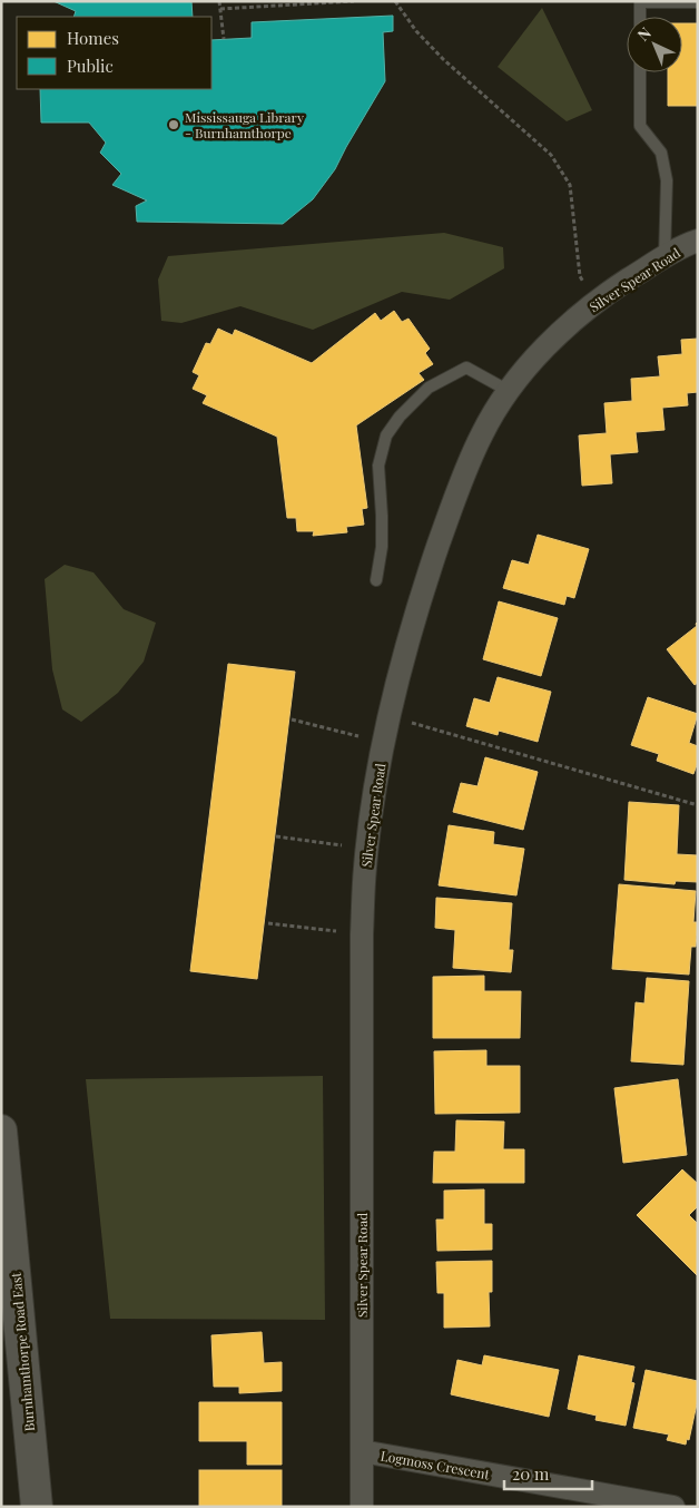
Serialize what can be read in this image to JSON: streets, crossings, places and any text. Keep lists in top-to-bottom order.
{
  "streets": {
    "main road": ["Burnhamthorpe Road East"],
    "street": ["Silver Spear Road", "Logmoss Crescent"]
  },
  "crossings": [
    ["Silver Spear Road", "Logmoss Crescent"]
  ],
  "places": ["Mississauga Library - Burnhamthorpe"],
  "legend": ["Homes", "Public"],
  "scale_bar": "20 m",
  "north": "top left"
}
